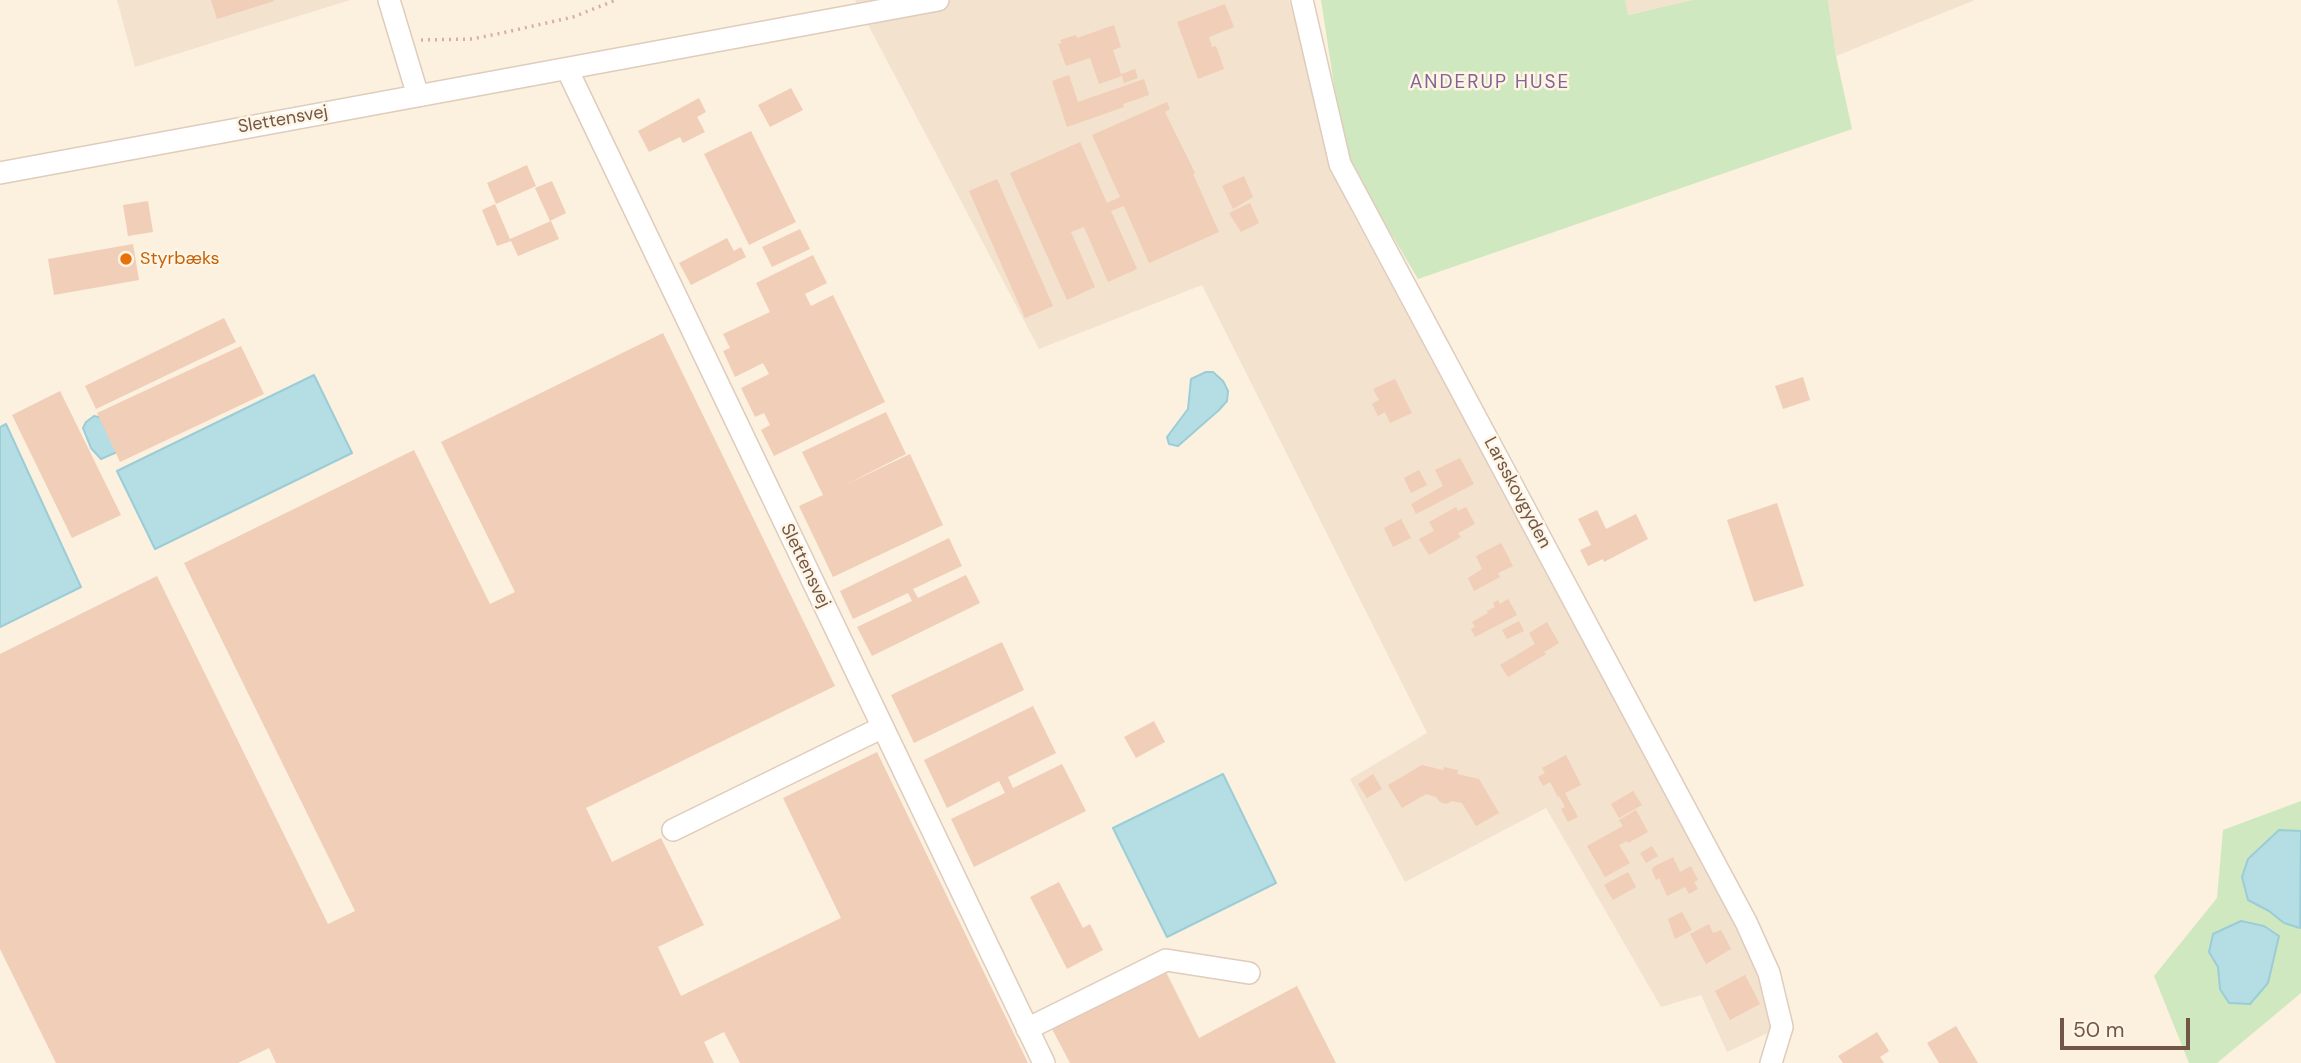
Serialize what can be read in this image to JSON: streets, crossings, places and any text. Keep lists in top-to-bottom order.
{
  "streets": {
    "street": ["Slettensvej", "Larsskovgyden"]
  },
  "districts": ["ANDERUP HUSE"],
  "places": ["Styrbæks"],
  "scale_bar": "50 m"
}
